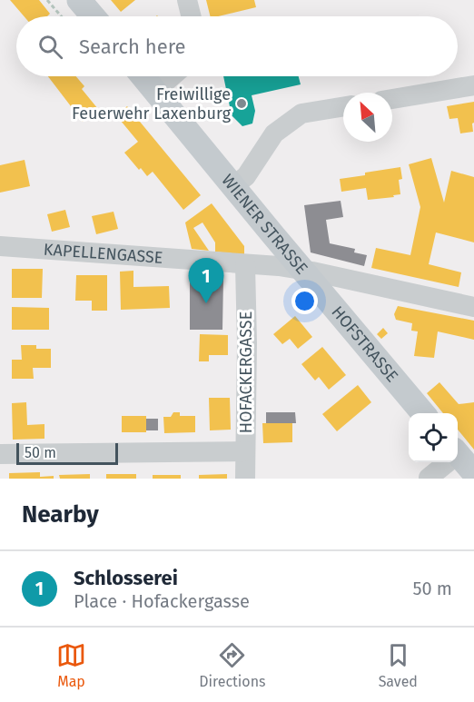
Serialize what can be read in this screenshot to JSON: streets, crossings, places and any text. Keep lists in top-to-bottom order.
{
  "streets": {
    "main road": ["WIENER STRASSE", "HOFSTRASSE"],
    "street": ["KAPELLENGASSE", "HOFACKERGASSE"]
  },
  "crossings": [
    ["WIENER STRASSE", "KAPELLENGASSE"],
    ["WIENER STRASSE", "HOFSTRASSE"],
    ["KAPELLENGASSE", "HOFSTRASSE"],
    ["KAPELLENGASSE", "HOFACKERGASSE"]
  ],
  "places": ["Freiwillige Feuerwehr Laxenburg"],
  "scale_bar": "50 m",
  "north": "top left",
  "page": {
    "search": "Search here",
    "pins": "1",
    "scale": "50 m",
    "heading": "Nearby",
    "list": [
      {
        "mark": "1",
        "name": "Schlosserei",
        "note": "Place · Hofackergasse",
        "value": "50 m"
      }
    ],
    "nav": ["Map", "Directions", "Saved"]
  }
}
